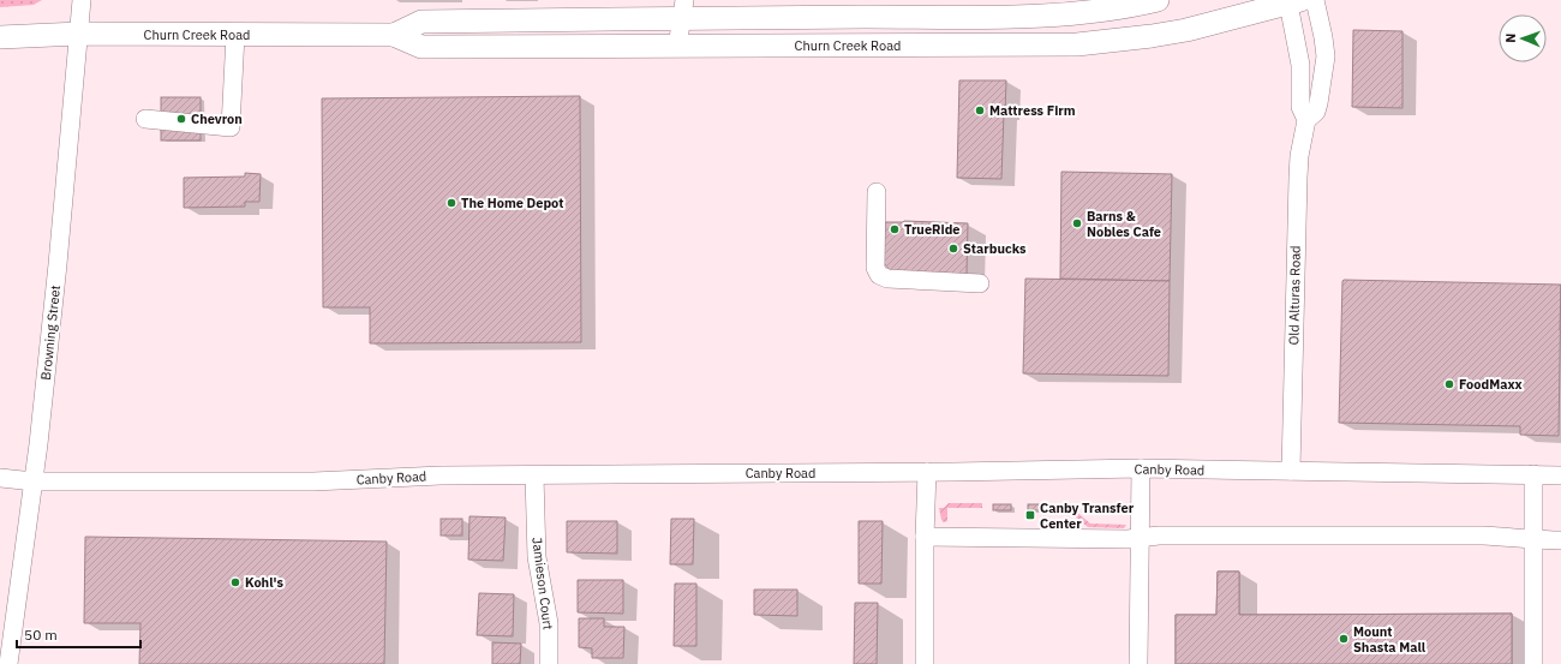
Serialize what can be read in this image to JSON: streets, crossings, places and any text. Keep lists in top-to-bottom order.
{
  "streets": {
    "main road": ["Churn Creek Road"],
    "street": [
      "Old Alturas Road",
      "Browning Street",
      "Canby Road",
      "Jamieson Court"
    ]
  },
  "crossings": [
    ["Churn Creek Road", "Old Alturas Road"],
    ["Churn Creek Road", "Browning Street"],
    ["Old Alturas Road", "Canby Road"],
    ["Browning Street", "Canby Road"],
    ["Canby Road", "Jamieson Court"]
  ],
  "places": {
    "other": [
      "Mattress Firm",
      "Chevron",
      "The Home Depot",
      "Barns & Nobles Cafe",
      "TrueRide",
      "Starbucks",
      "FoodMaxx",
      "Kohl's",
      "Mount Shasta Mall"
    ],
    "transit": ["Canby Transfer Center"]
  },
  "scale_bar": "50 m",
  "north": "left"
}
